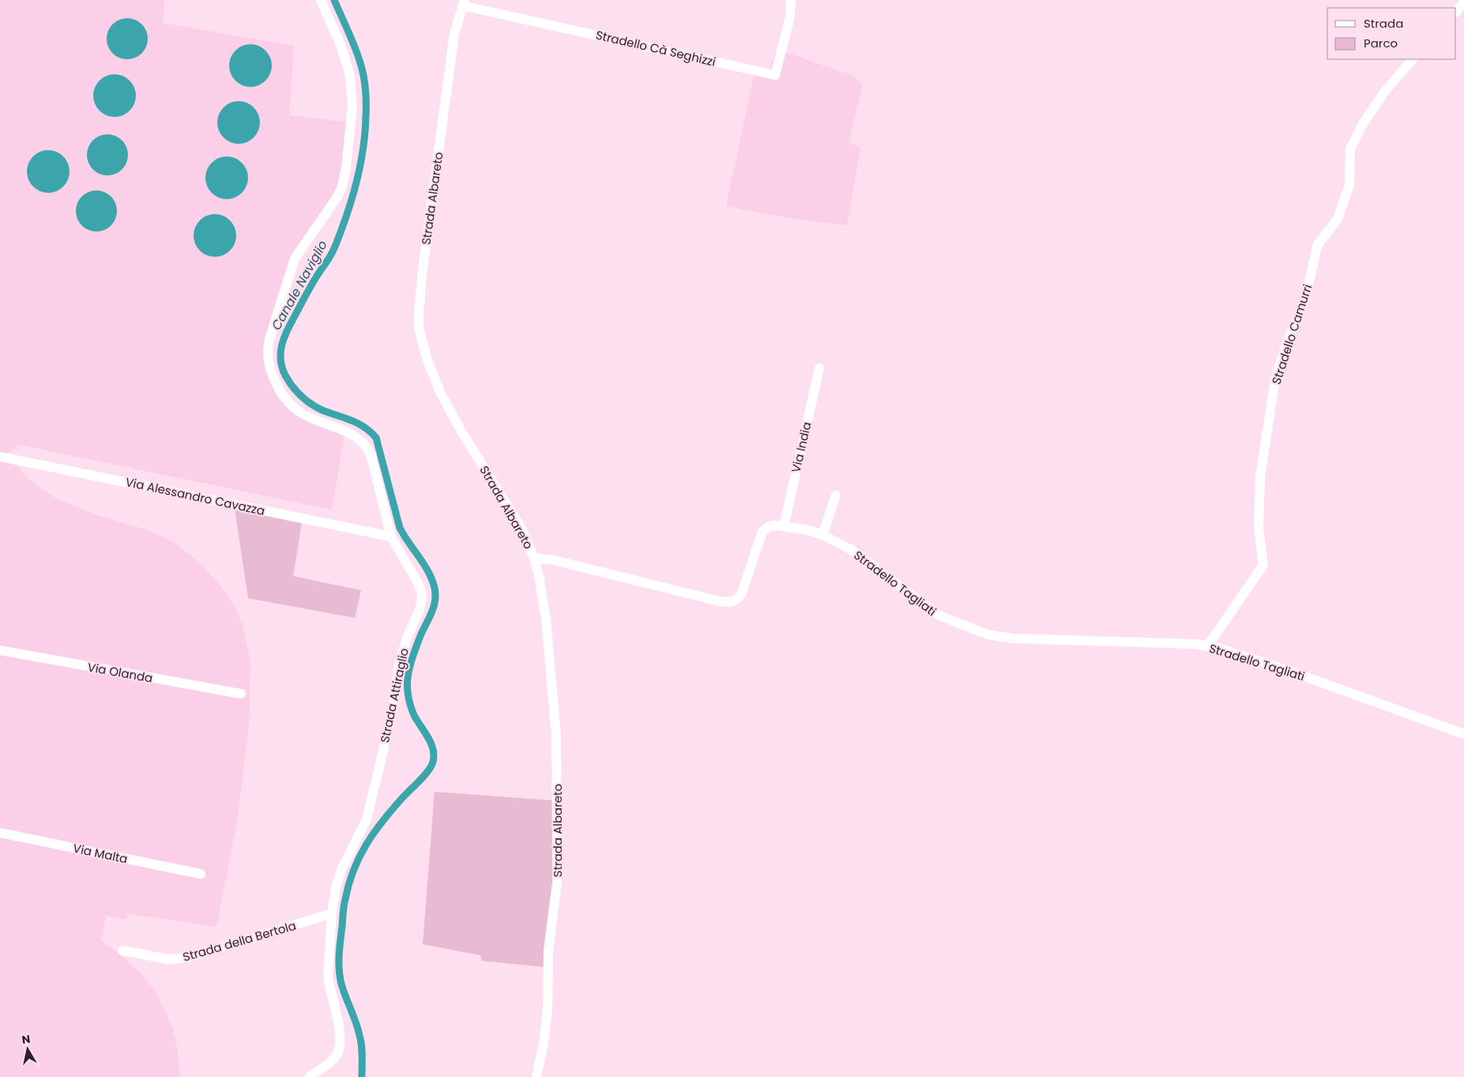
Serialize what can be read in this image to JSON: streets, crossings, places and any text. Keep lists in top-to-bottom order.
{
  "streets": {
    "street": [
      "Stradello Cà Seghizzi",
      "Strada Albareto",
      "Stradello Camurri",
      "Via India",
      "Via Alessandro Cavazza",
      "Stradello Tagliati",
      "Via Olanda",
      "Strada Attiraglio",
      "Via Malta",
      "Strada della Bertola"
    ]
  },
  "crossings": [
    ["Stradello Cà Seghizzi", "Strada Albareto"],
    ["Strada Albareto", "Stradello Tagliati"],
    ["Stradello Camurri", "Stradello Tagliati"],
    ["Via India", "Stradello Tagliati"],
    ["Via Alessandro Cavazza", "Strada Attiraglio"],
    ["Strada Attiraglio", "Strada della Bertola"]
  ],
  "water": ["Canale Naviglio"],
  "legend": ["Strada", "Parco"],
  "north": "top"
}
